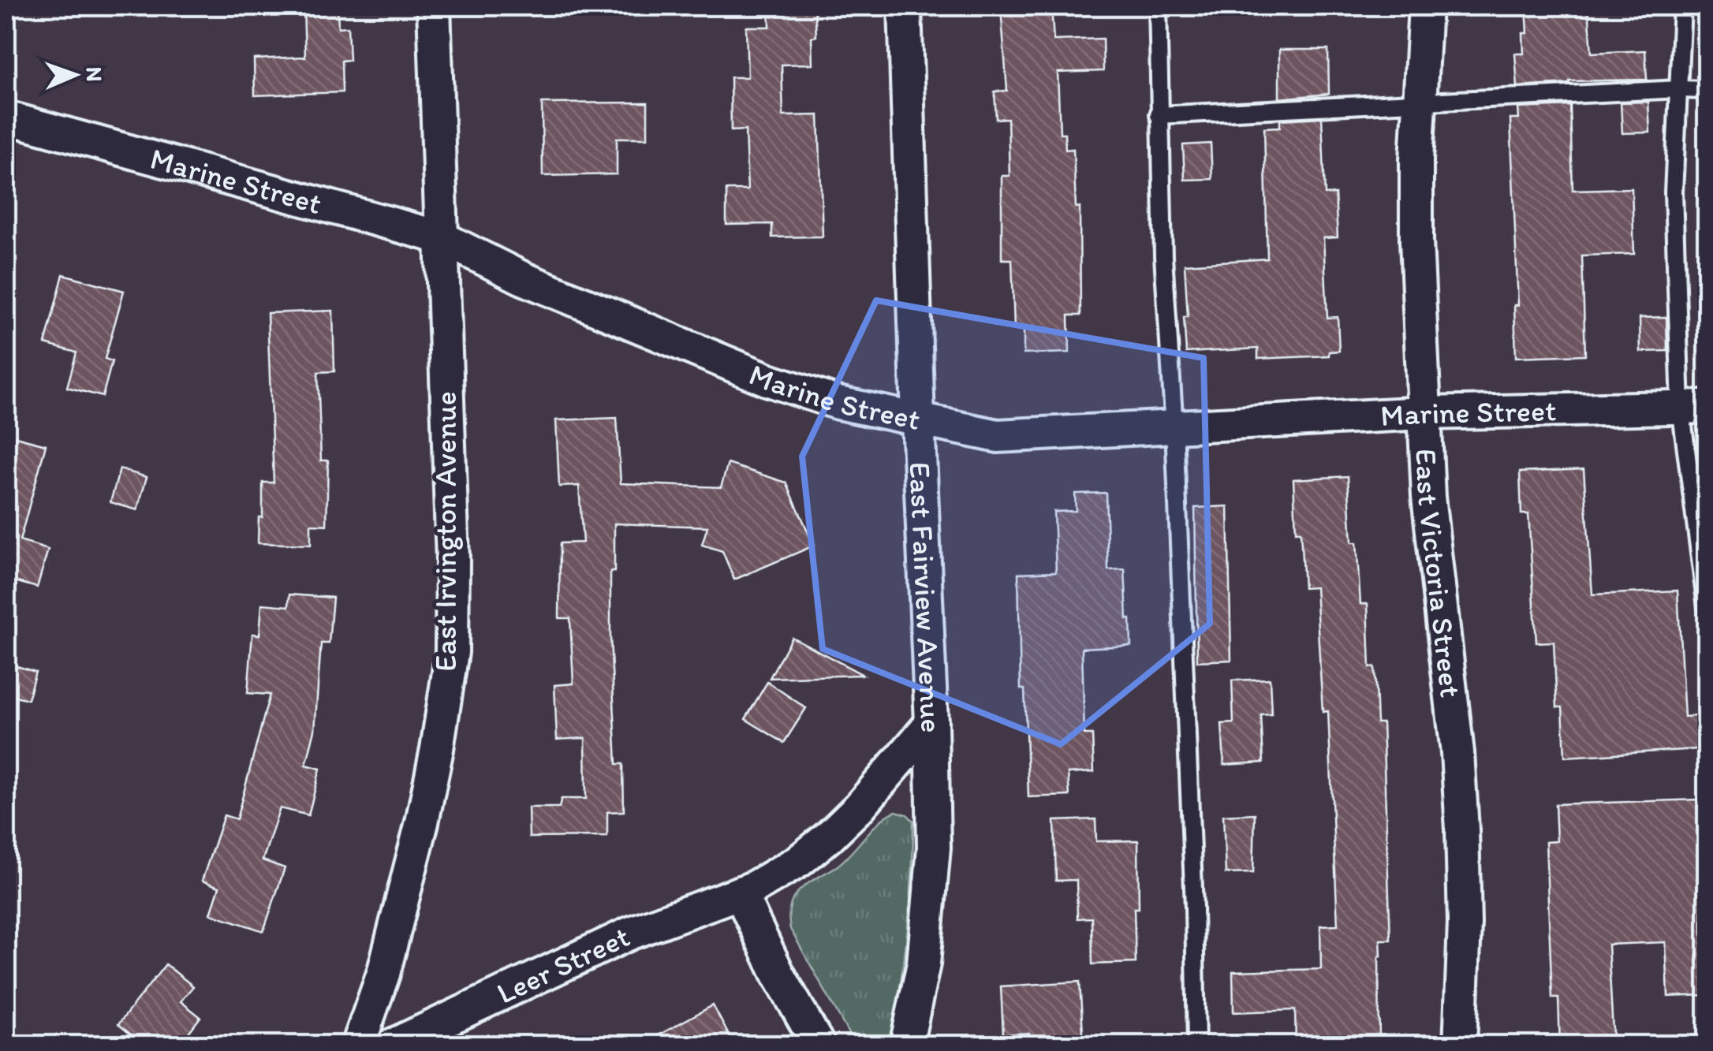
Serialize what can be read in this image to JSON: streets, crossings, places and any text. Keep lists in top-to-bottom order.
{
  "streets": {
    "street": [
      "Marine Street",
      "East Irvington Avenue",
      "East Victoria Street",
      "East Fairview Avenue",
      "Leer Street"
    ]
  },
  "crossings": [
    ["Marine Street", "East Irvington Avenue"],
    ["Marine Street", "East Victoria Street"],
    ["Marine Street", "East Fairview Avenue"],
    ["East Fairview Avenue", "Leer Street"]
  ],
  "north": "right"
}
